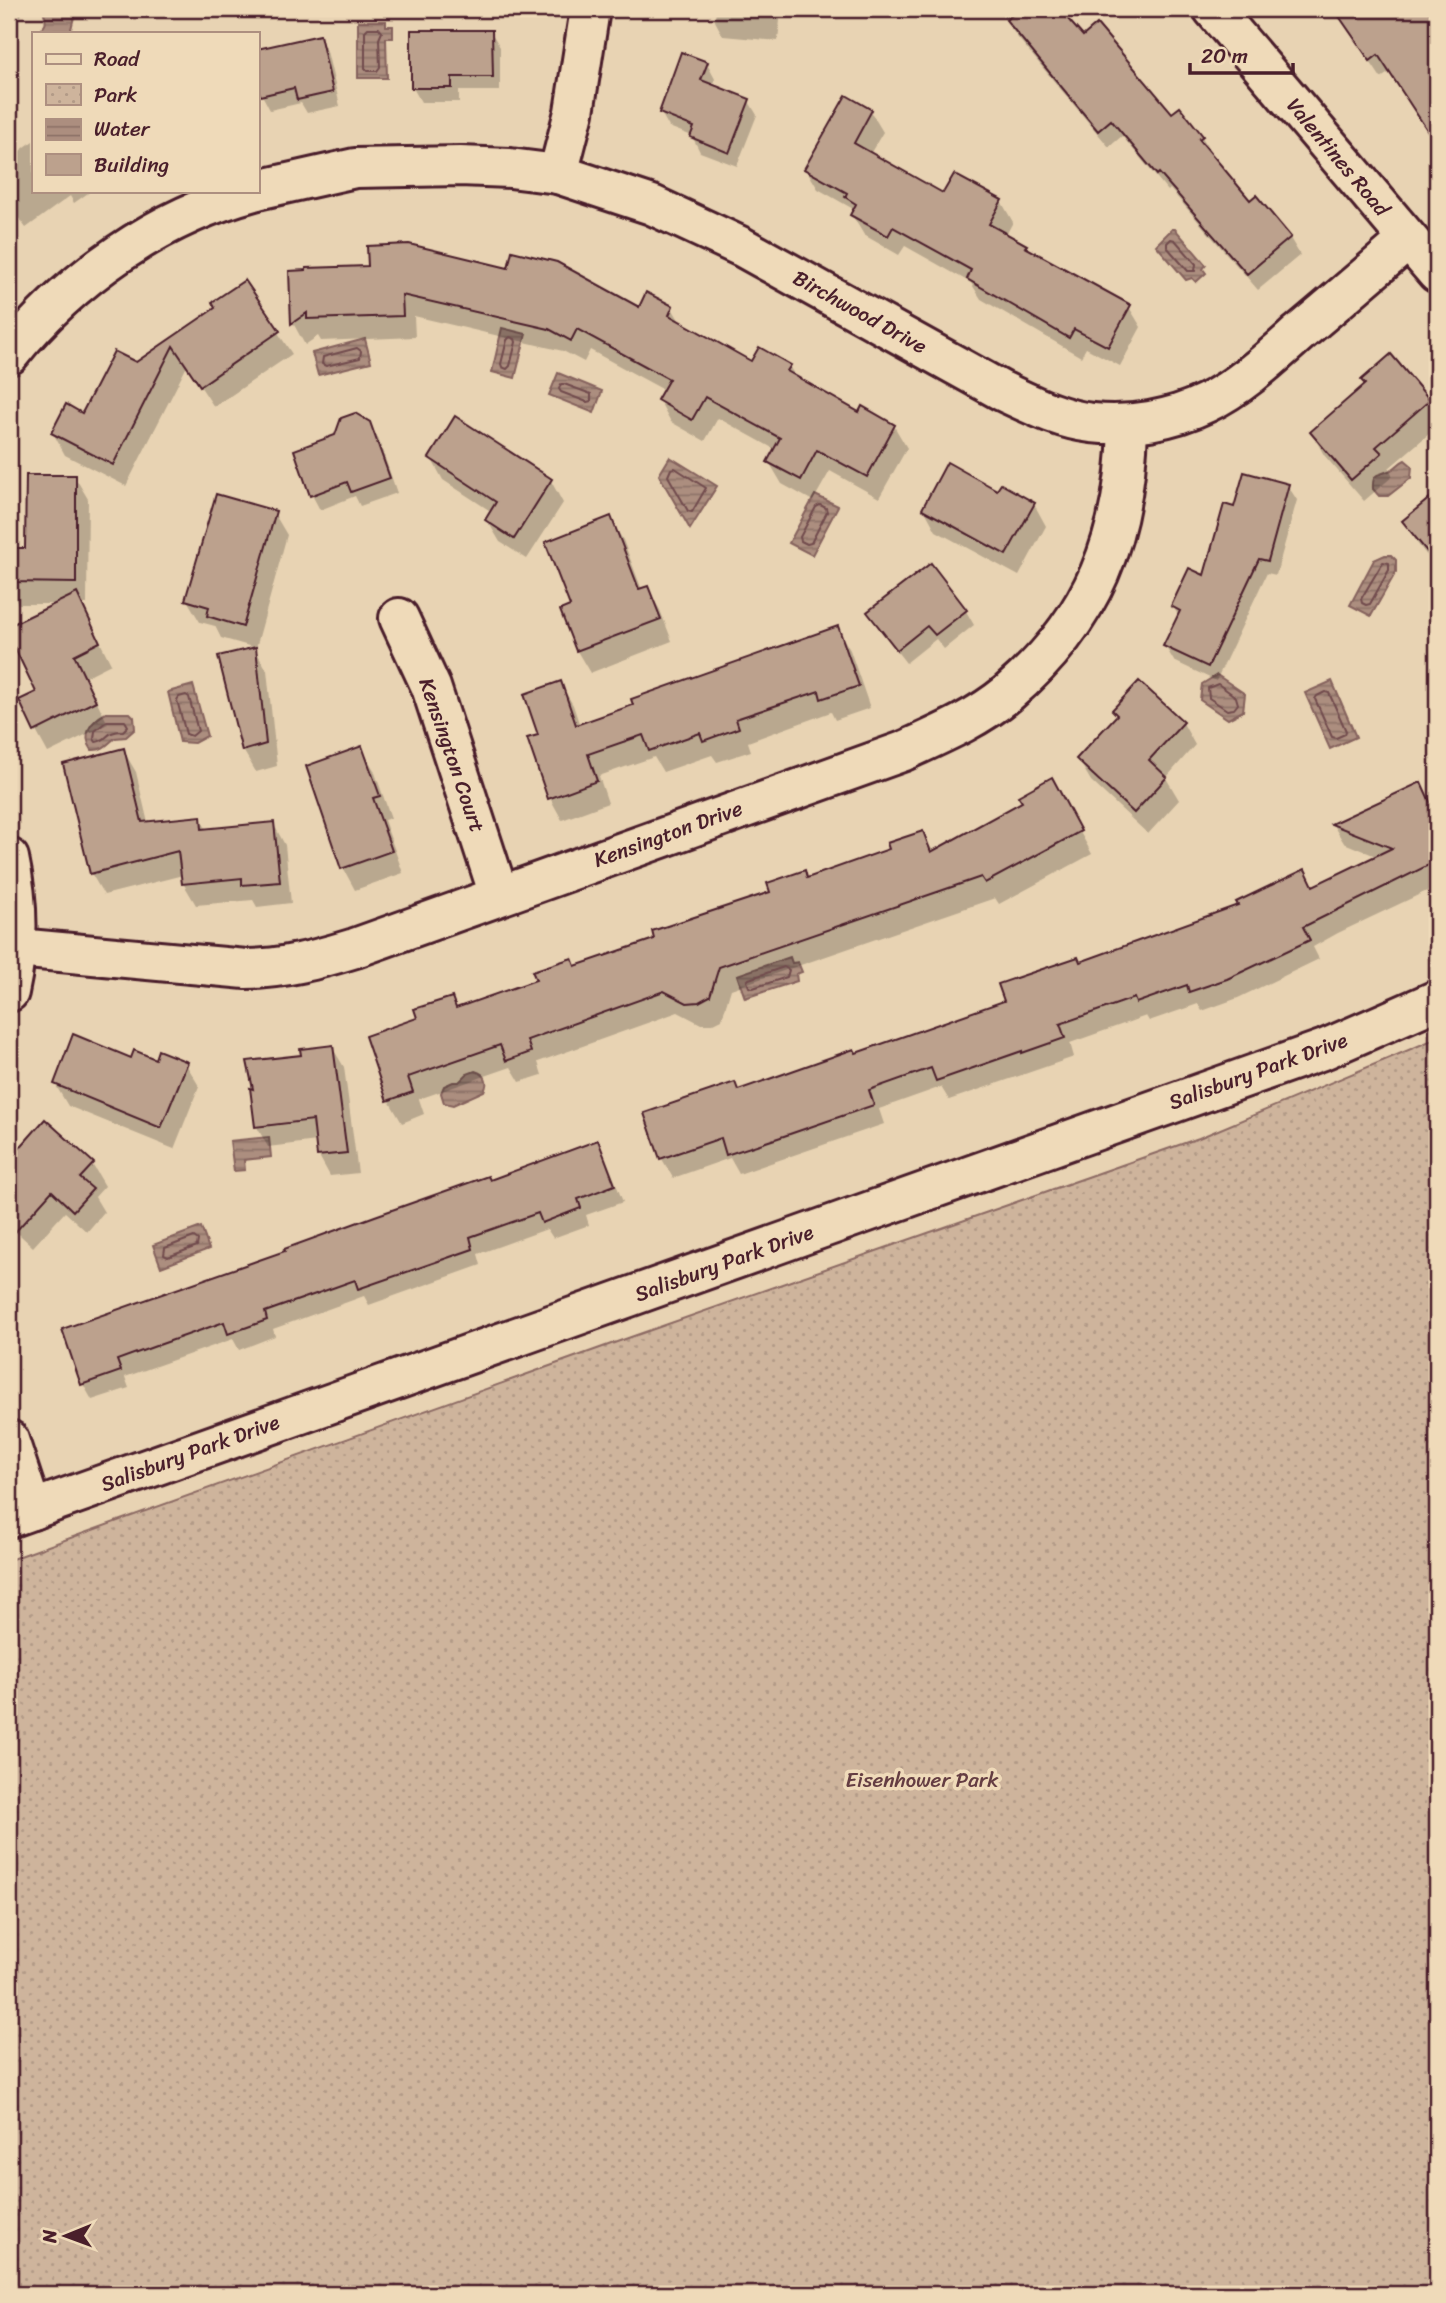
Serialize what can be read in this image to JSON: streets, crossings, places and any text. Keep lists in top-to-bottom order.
{
  "streets": {
    "street": [
      "Valentines Road",
      "Birchwood Drive",
      "Kensington Court",
      "Kensington Drive",
      "Salisbury Park Drive"
    ]
  },
  "crossings": [
    ["Valentines Road", "Birchwood Drive"],
    ["Birchwood Drive", "Kensington Drive"],
    ["Kensington Court", "Kensington Drive"]
  ],
  "parks": ["Eisenhower Park"],
  "legend": [
    "Road",
    "Park",
    "Water",
    "Building"
  ],
  "scale_bar": "20 m",
  "north": "left"
}
